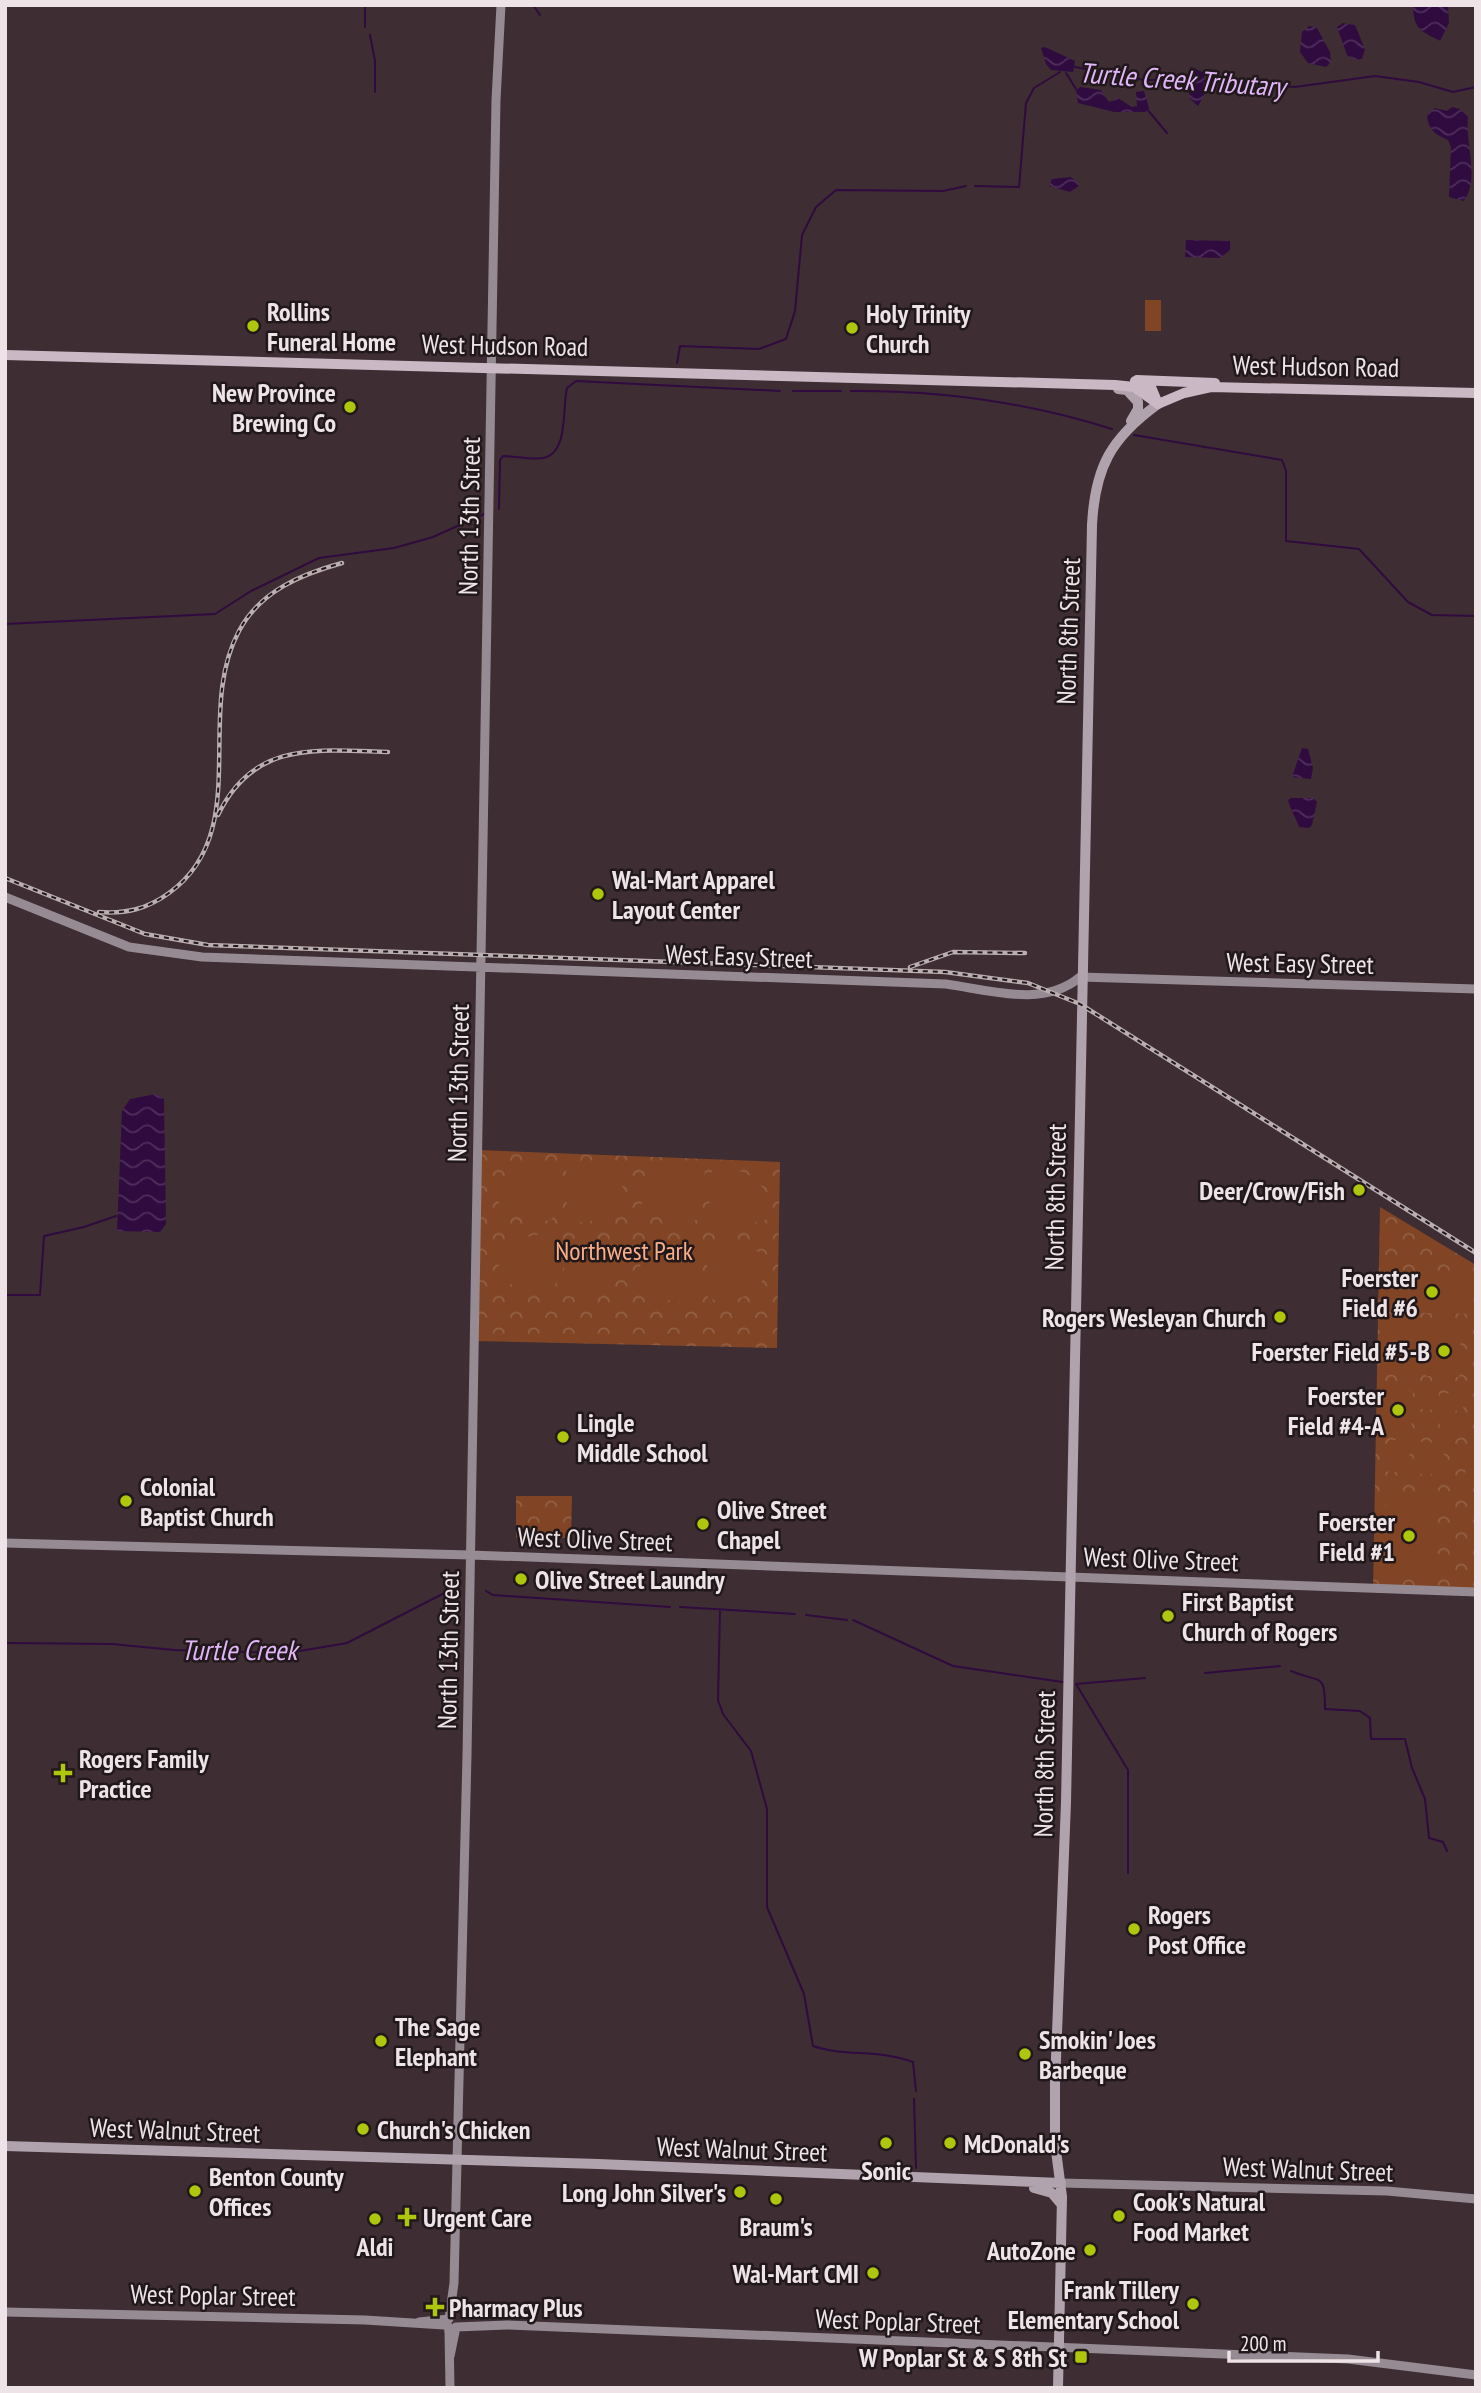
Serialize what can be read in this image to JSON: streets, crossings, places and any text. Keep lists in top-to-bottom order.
{
  "streets": {
    "highway": ["West Hudson Road"],
    "main road": [
      "North 13th Street",
      "North 8th Street",
      "West Easy Street",
      "West Olive Street",
      "West Walnut Street",
      "West Poplar Street"
    ]
  },
  "crossings": [
    ["West Hudson Road", "North 13th Street"],
    ["West Hudson Road", "North 8th Street"],
    ["North 13th Street", "West Easy Street"],
    ["North 13th Street", "West Olive Street"],
    ["North 13th Street", "West Walnut Street"],
    ["North 13th Street", "West Poplar Street"],
    ["North 8th Street", "West Easy Street"],
    ["North 8th Street", "West Olive Street"],
    ["North 8th Street", "West Walnut Street"],
    ["North 8th Street", "West Poplar Street"]
  ],
  "water": ["Turtle Creek Tributary", "Turtle Creek"],
  "parks": ["Northwest Park"],
  "places": {
    "other": [
      "Rollins Funeral Home",
      "Holy Trinity Church",
      "New Province Brewing Co",
      "Wal-Mart Apparel Layout Center",
      "Deer/Crow/Fish",
      "Foerster Field #6",
      "Rogers Wesleyan Church",
      "Foerster Field #5-B",
      "Foerster Field #4-A",
      "Lingle Middle School",
      "Colonial Baptist Church",
      "Olive Street Chapel",
      "Foerster Field #1",
      "Olive Street Laundry",
      "First Baptist Church of Rogers",
      "Rogers Post Office",
      "The Sage Elephant",
      "Smokin' Joes Barbeque",
      "Church's Chicken",
      "Sonic",
      "McDonald's",
      "Benton County Offices",
      "Long John Silver's",
      "Braum's",
      "Cook's Natural Food Market",
      "Aldi",
      "AutoZone",
      "Wal-Mart CMI",
      "Frank Tillery Elementary School"
    ],
    "health": ["Rogers Family Practice", "Urgent Care", "Pharmacy Plus"],
    "transit": ["W Poplar St & S 8th St"]
  },
  "scale_bar": "200 m"
}
